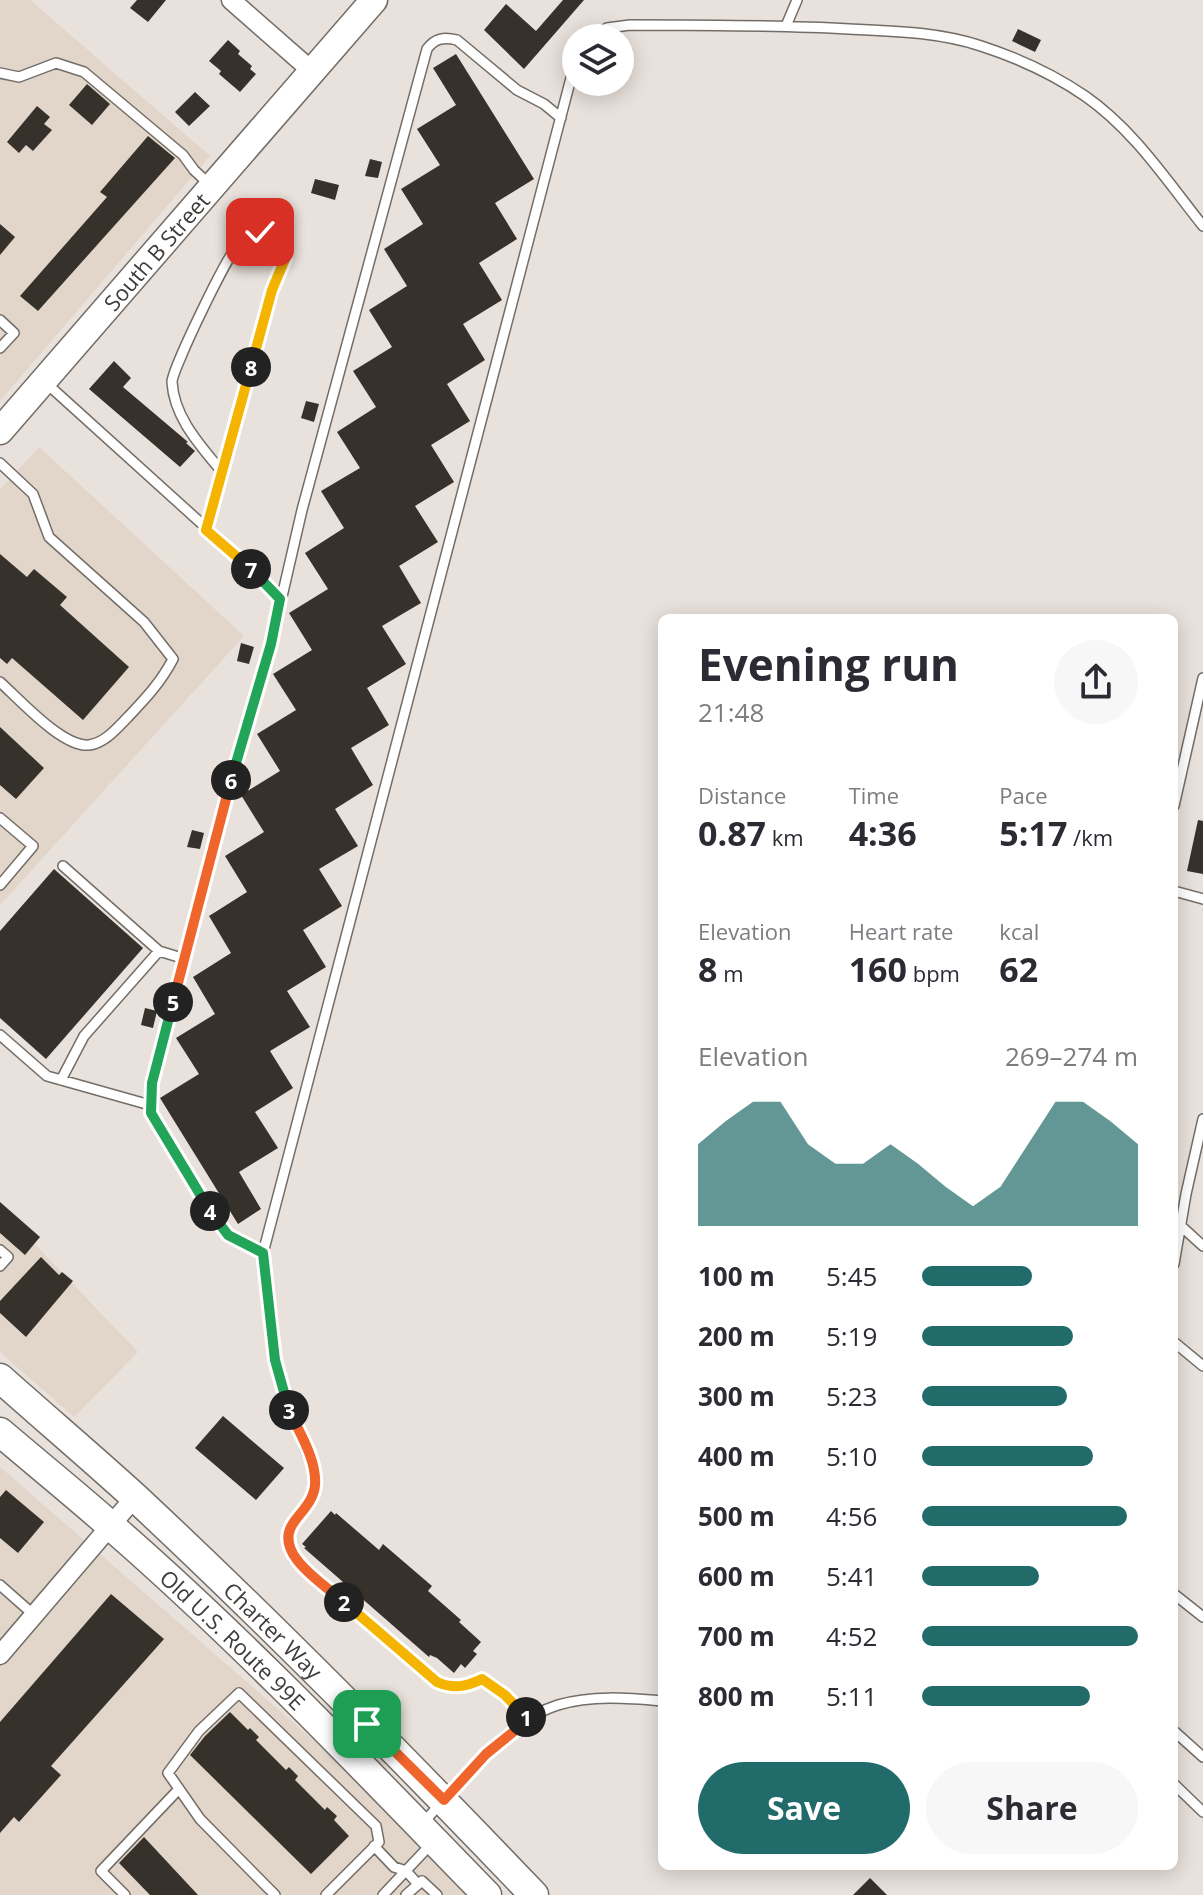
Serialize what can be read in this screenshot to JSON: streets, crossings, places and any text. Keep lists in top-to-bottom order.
{
  "streets": {
    "main road": ["Charter Way", "Old U.S. Route 99E"],
    "street": ["South B Street"]
  },
  "page": {
    "pins": [
      "8",
      "7",
      "6",
      "5",
      "4",
      "3",
      "2",
      "1"
    ],
    "heading": ["Evening run", "21:48"],
    "stats": [
      ["Distance", "0.87 km"],
      ["Time", "4:36"],
      ["Pace", "5:17 /km"],
      ["Elevation", "8 m"],
      ["Heart rate", "160 bpm"],
      ["kcal", "62"]
    ],
    "chart": ["Elevation", "269–274 m"],
    "list": [
      {
        "name": "100 m",
        "note": "5:45"
      },
      {
        "name": "200 m",
        "note": "5:19"
      },
      {
        "name": "300 m",
        "note": "5:23"
      },
      {
        "name": "400 m",
        "note": "5:10"
      },
      {
        "name": "500 m",
        "note": "4:56"
      },
      {
        "name": "600 m",
        "note": "5:41"
      },
      {
        "name": "700 m",
        "note": "4:52"
      },
      {
        "name": "800 m",
        "note": "5:11"
      }
    ],
    "buttons": ["Save", "Share"]
  }
}
